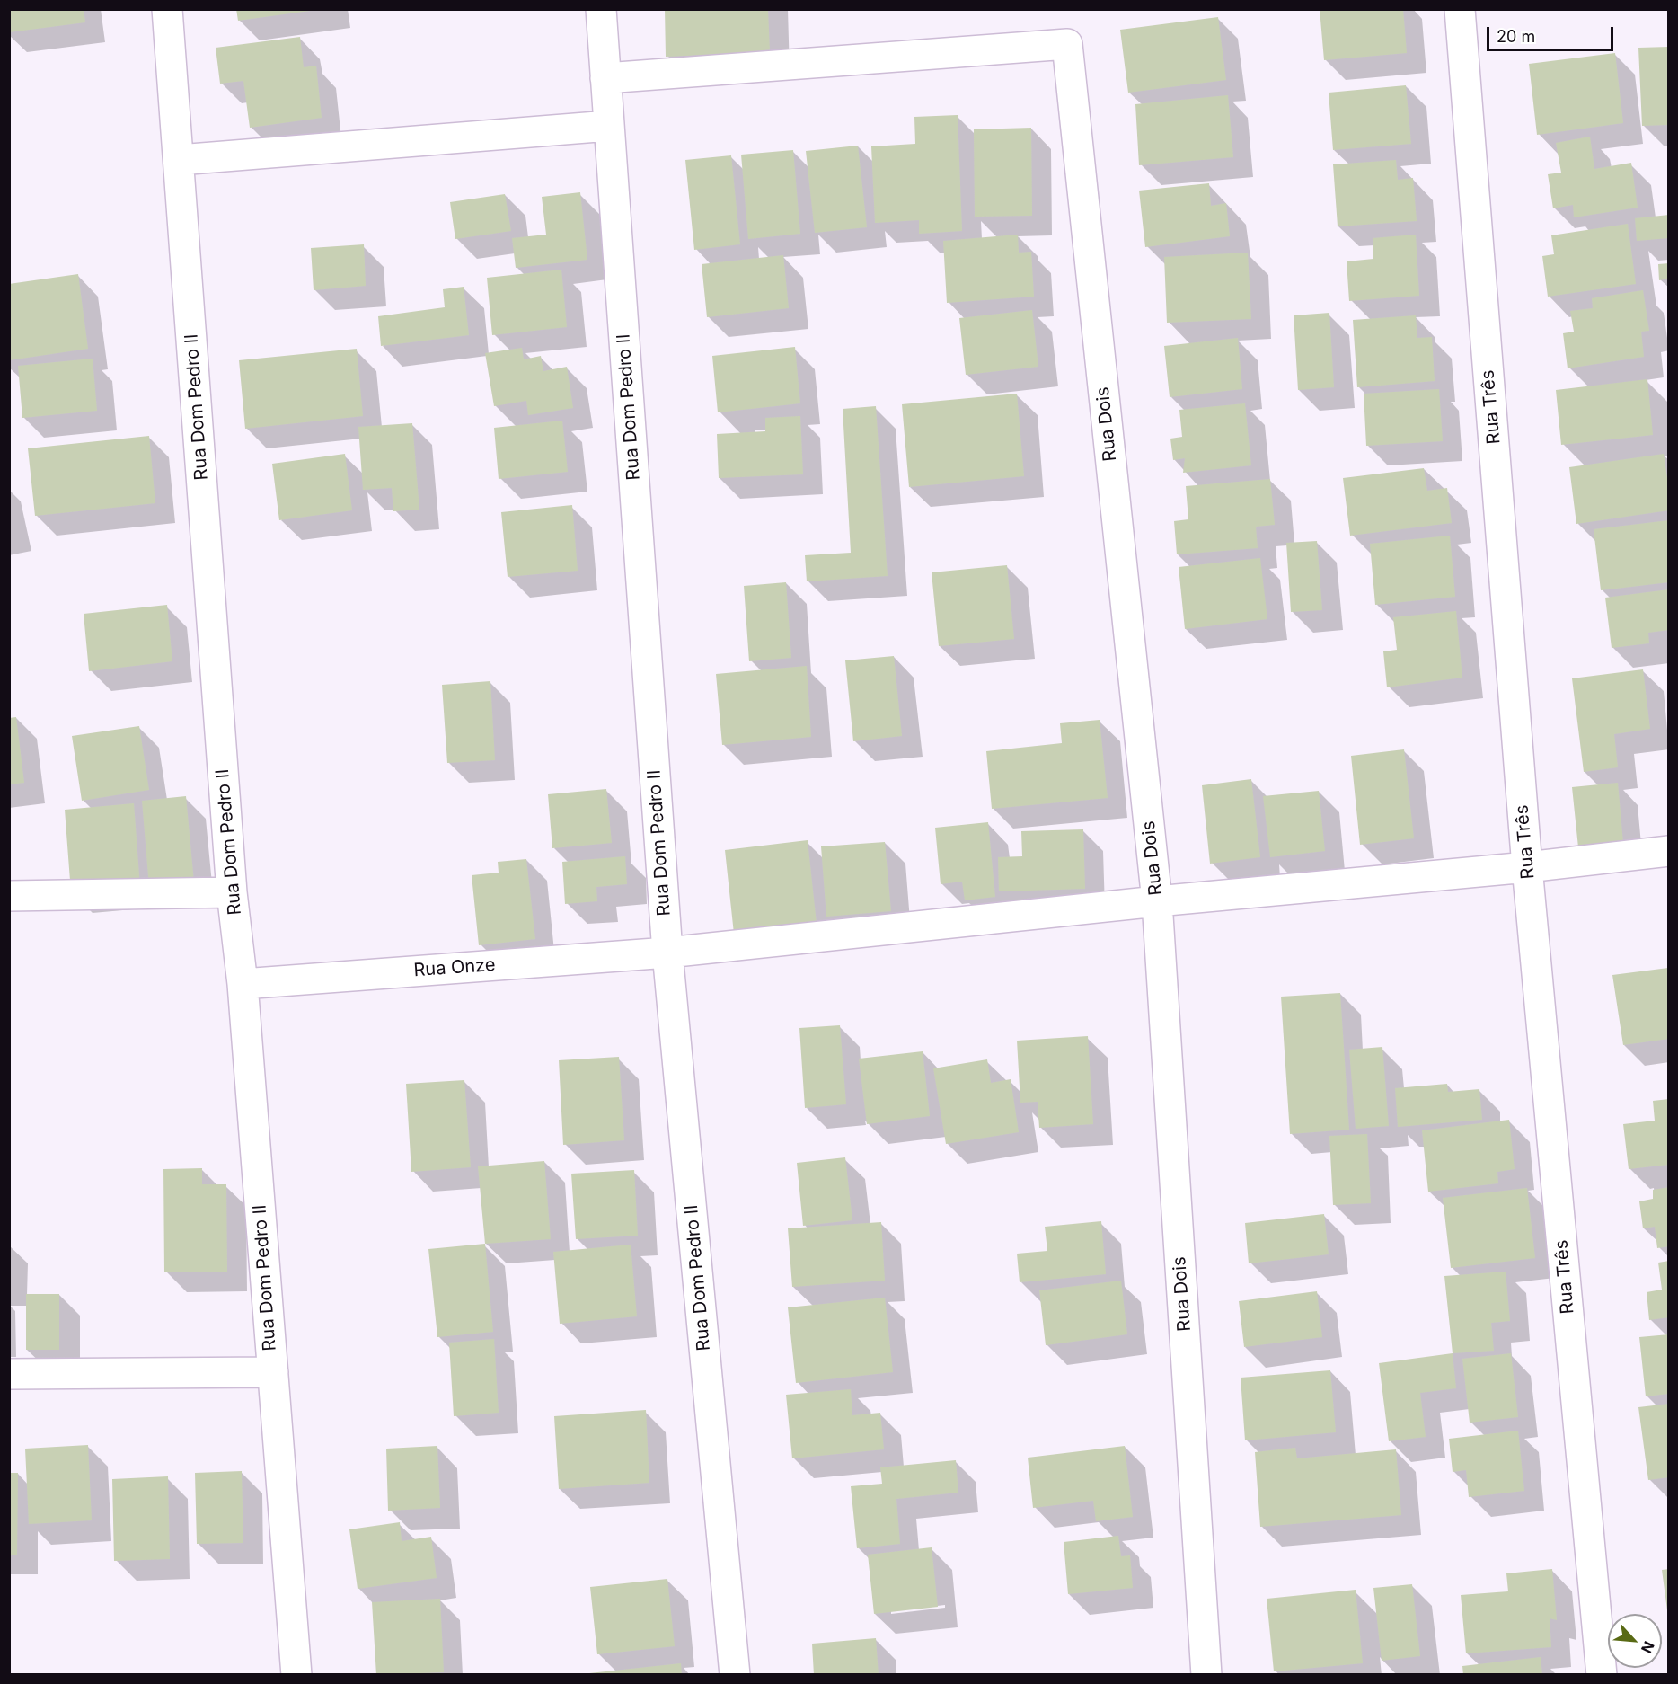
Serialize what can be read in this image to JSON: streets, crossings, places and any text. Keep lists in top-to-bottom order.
{
  "streets": {
    "street": [
      "Rua Dom Pedro II",
      "Rua Três",
      "Rua Dois",
      "Rua Onze"
    ]
  },
  "crossings": [
    ["Rua Dom Pedro II", "Rua Dois"],
    ["Rua Dom Pedro II", "Rua Onze"],
    ["Rua Três", "Rua Onze"],
    ["Rua Dois", "Rua Onze"]
  ],
  "scale_bar": "20 m",
  "north": "bottom right"
}
